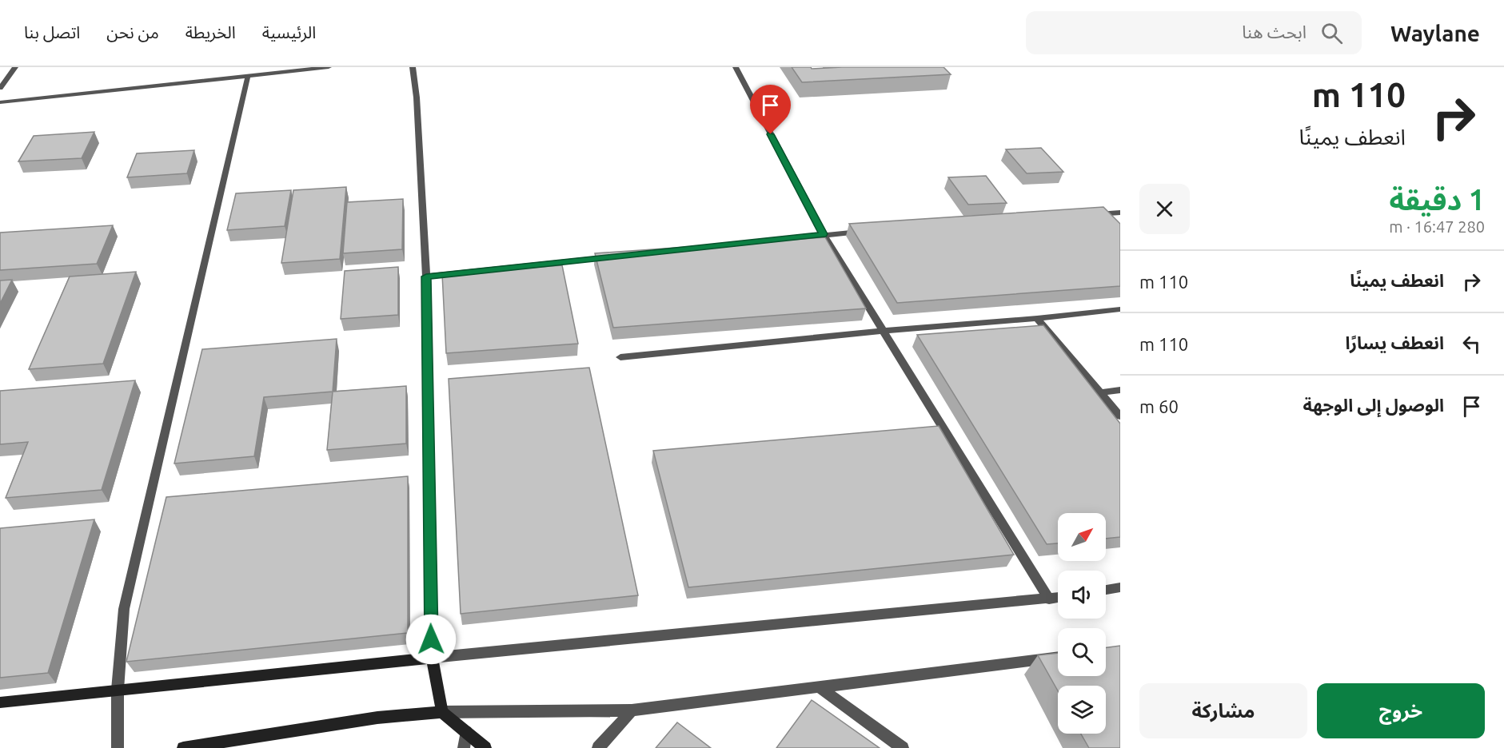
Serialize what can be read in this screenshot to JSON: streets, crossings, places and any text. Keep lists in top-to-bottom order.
{
  "north": "top right",
  "page": {
    "header": "Waylane",
    "search": "ابحث هنا",
    "nav": [
      "الرئيسية",
      "الخريطة",
      "من نحن",
      "اتصل بنا"
    ],
    "turn": ["110 m", "انعطف يمينًا"],
    "heading": ["1 دقيقة", "280 m · 16:47"],
    "list": [
      {
        "name": "انعطف يمينًا",
        "value": "110 m"
      },
      {
        "name": "انعطف يسارًا",
        "value": "110 m"
      },
      {
        "name": "الوصول إلى الوجهة",
        "value": "60 m"
      }
    ],
    "buttons": ["خروج", "مشاركة"]
  }
}
